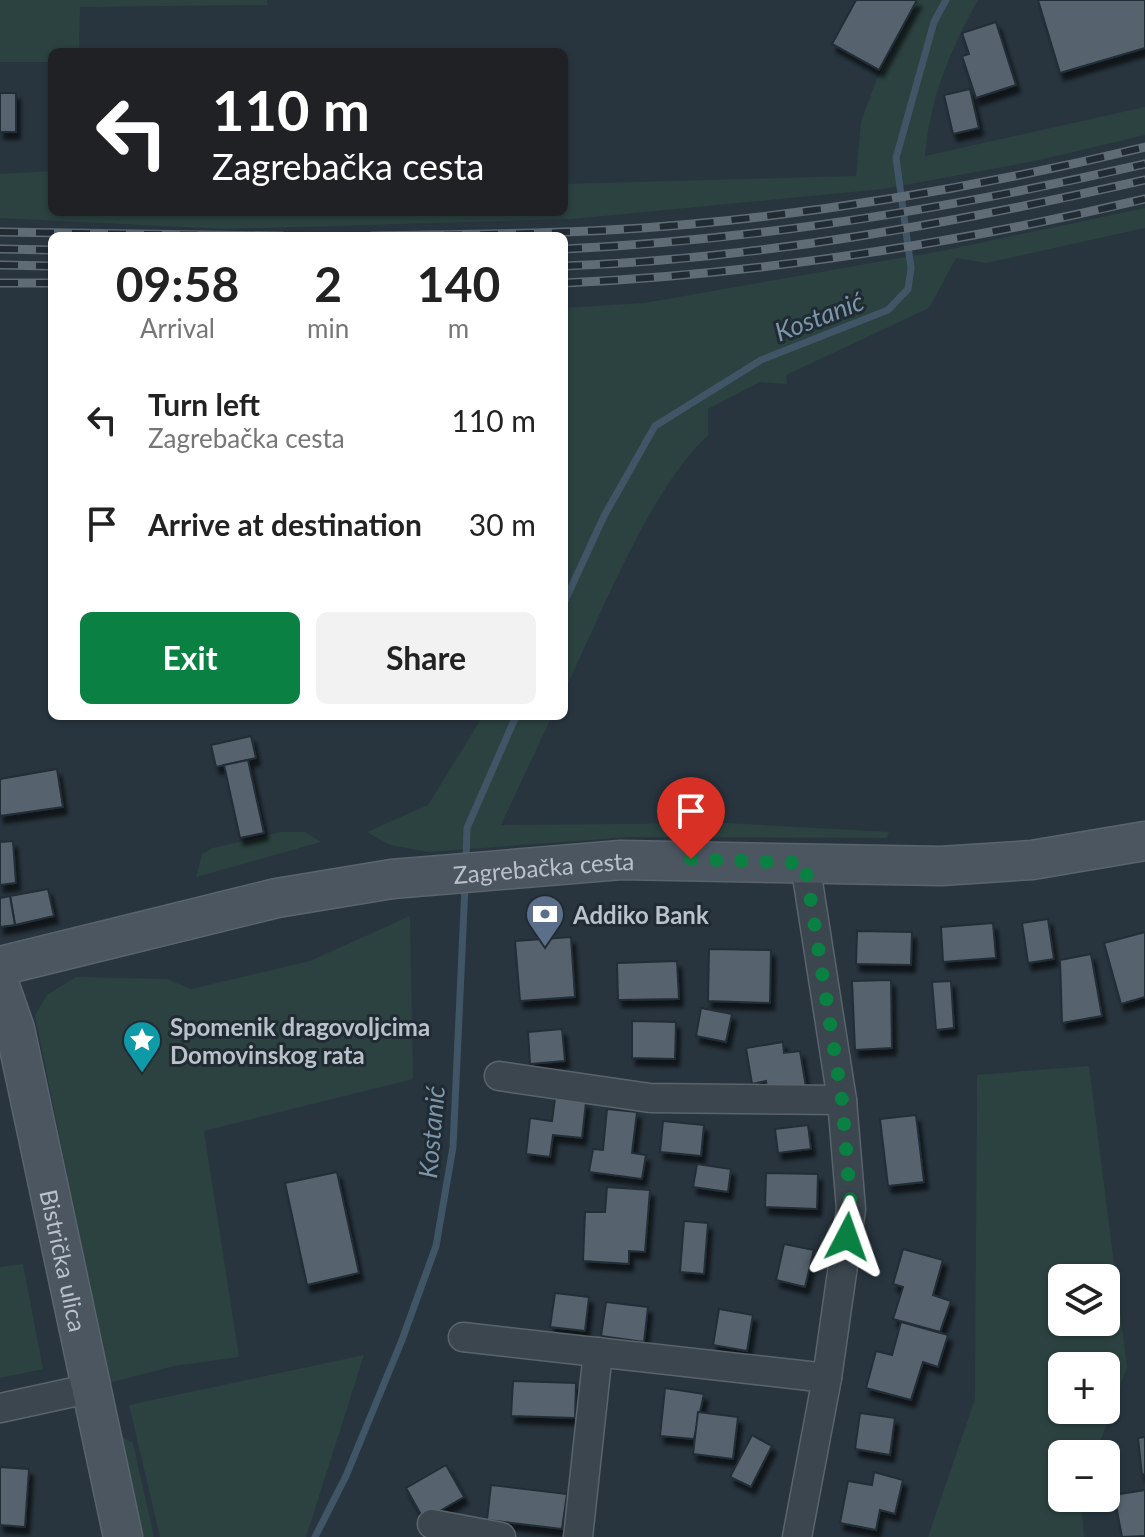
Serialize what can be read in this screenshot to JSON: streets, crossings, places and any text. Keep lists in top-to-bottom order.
{
  "streets": {
    "main road": ["Zagrebačka cesta", "Bistrička ulica"]
  },
  "water": ["Kostanić"],
  "places": {
    "bank": ["Addiko Bank"],
    "place": ["Spomenik dragovoljcima Domovinskog rata"]
  },
  "page": {
    "turn": ["110 m", "Zagrebačka cesta"],
    "eta": [
      "09:58",
      "Arrival",
      "2",
      "min",
      "140",
      "m"
    ],
    "list": [
      {
        "name": "Turn left",
        "note": "Zagrebačka cesta",
        "value": "110 m"
      },
      {
        "name": "Arrive at destination",
        "value": "30 m"
      }
    ],
    "buttons": ["Exit", "Share"],
    "map_buttons": ["+", "−"]
  }
}
